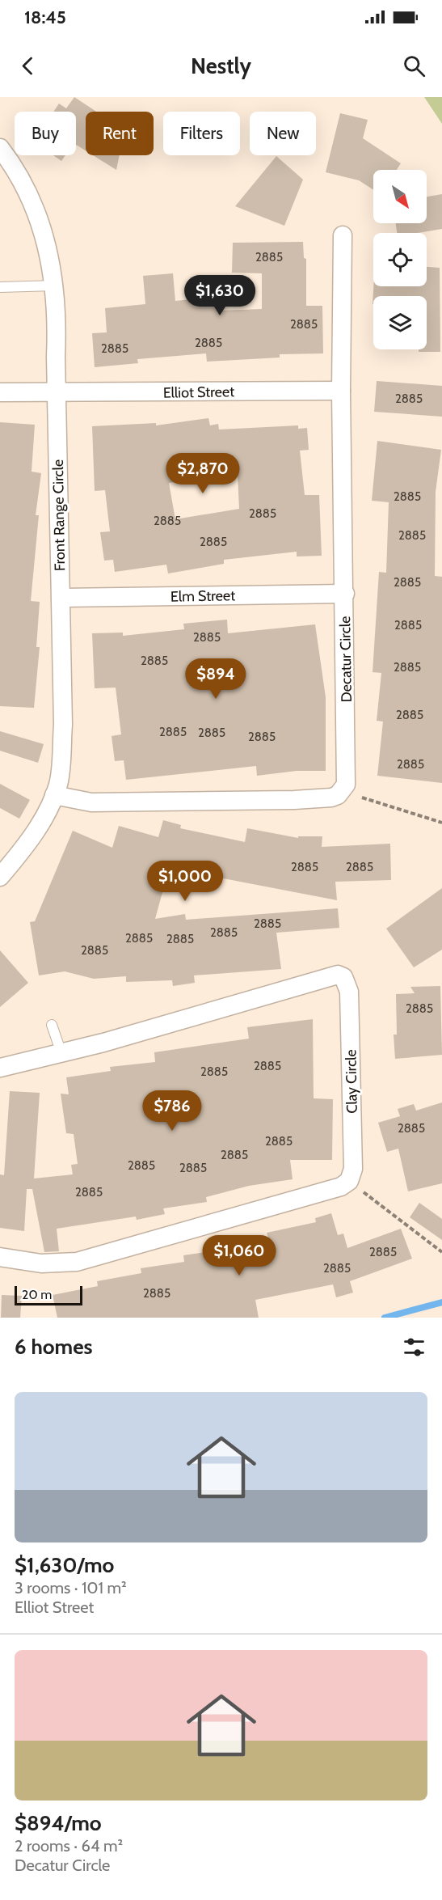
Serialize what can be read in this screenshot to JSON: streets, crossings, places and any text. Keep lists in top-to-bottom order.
{
  "streets": {
    "street": [
      "Elliot Street",
      "Front Range Circle",
      "Elm Street",
      "Decatur Circle",
      "Clay Circle"
    ]
  },
  "crossings": [
    ["Elliot Street", "Front Range Circle"],
    ["Elliot Street", "Decatur Circle"],
    ["Front Range Circle", "Elm Street"],
    ["Elm Street", "Decatur Circle"]
  ],
  "house_numbers": [
    "2885",
    "2885",
    "2885",
    "2885",
    "2885",
    "2885",
    "2885",
    "2885",
    "2885",
    "2885",
    "2885",
    "2885",
    "2885",
    "2885",
    "2885",
    "2885",
    "2885",
    "2885",
    "2885",
    "2885",
    "2885",
    "2885",
    "2885",
    "2885",
    "2885",
    "2885",
    "2885",
    "2885",
    "2885",
    "2885",
    "2885",
    "2885",
    "2885",
    "2885",
    "2885",
    "2885",
    "2885",
    "2885",
    "2885"
  ],
  "scale_bar": "20 m",
  "north": "bottom right",
  "page": {
    "status": "18:45",
    "header": "Nestly",
    "chip": [
      "Buy",
      "Rent",
      "Filters",
      "New"
    ],
    "price": [
      "$1,630",
      "$2,870",
      "$894",
      "$1,000",
      "$786",
      "$1,060"
    ],
    "scale": "20 m",
    "heading": "6 homes",
    "list": [
      {
        "name": "$1,630/mo",
        "note": "3 rooms · 101 m² · Elliot Street"
      },
      {
        "name": "$894/mo",
        "note": "2 rooms · 64 m² · Decatur Circle"
      }
    ]
  }
}
